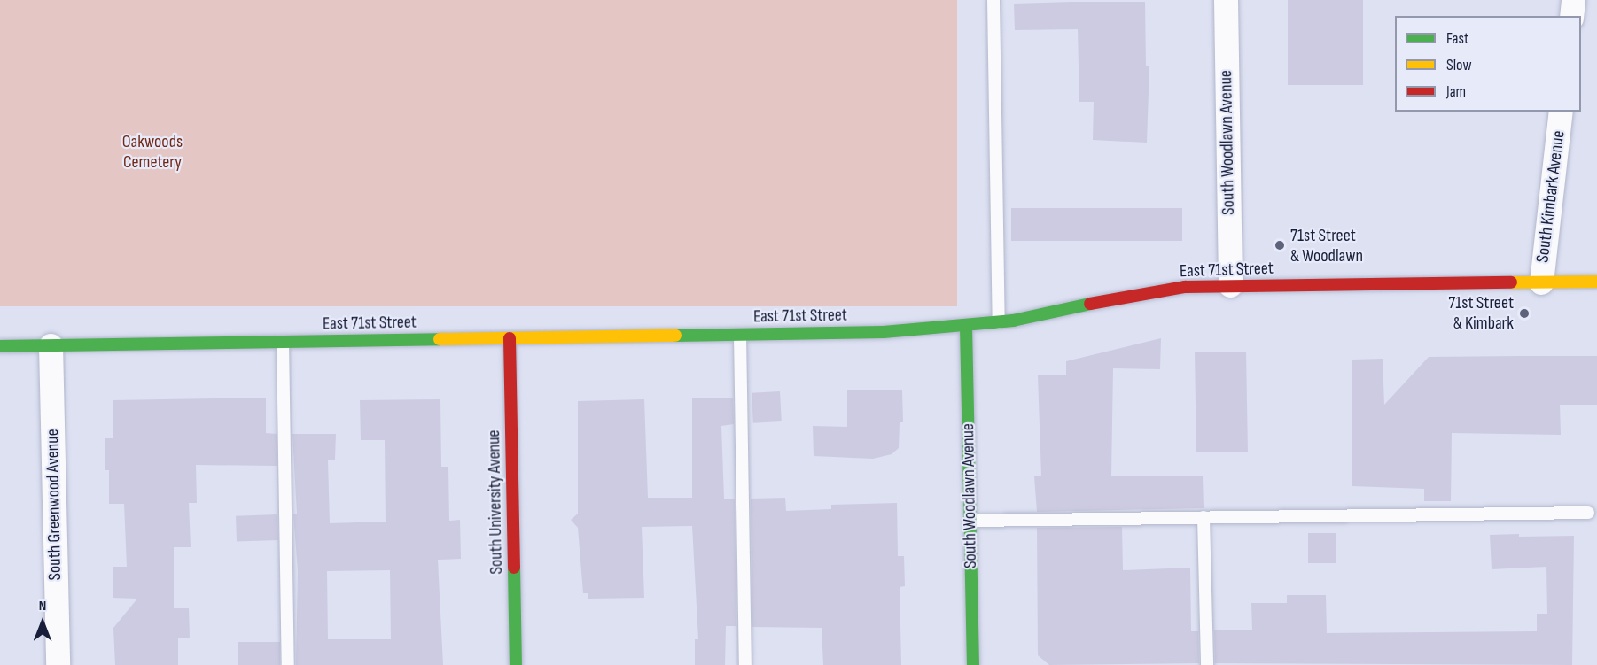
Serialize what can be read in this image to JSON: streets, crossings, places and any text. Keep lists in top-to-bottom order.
{
  "streets": {
    "main road": ["South Woodlawn Avenue", "East 71st Street", "South University Avenue"],
    "street": ["South Kimbark Avenue", "South Greenwood Avenue"]
  },
  "crossings": [
    ["South Woodlawn Avenue", "East 71st Street"],
    ["South Kimbark Avenue", "East 71st Street"],
    ["East 71st Street", "South University Avenue"],
    ["East 71st Street", "South Greenwood Avenue"]
  ],
  "parks": ["Oakwoods Cemetery"],
  "places": ["71st Street & Woodlawn", "71st Street & Kimbark"],
  "legend": ["Fast", "Slow", "Jam"],
  "north": "top"
}
